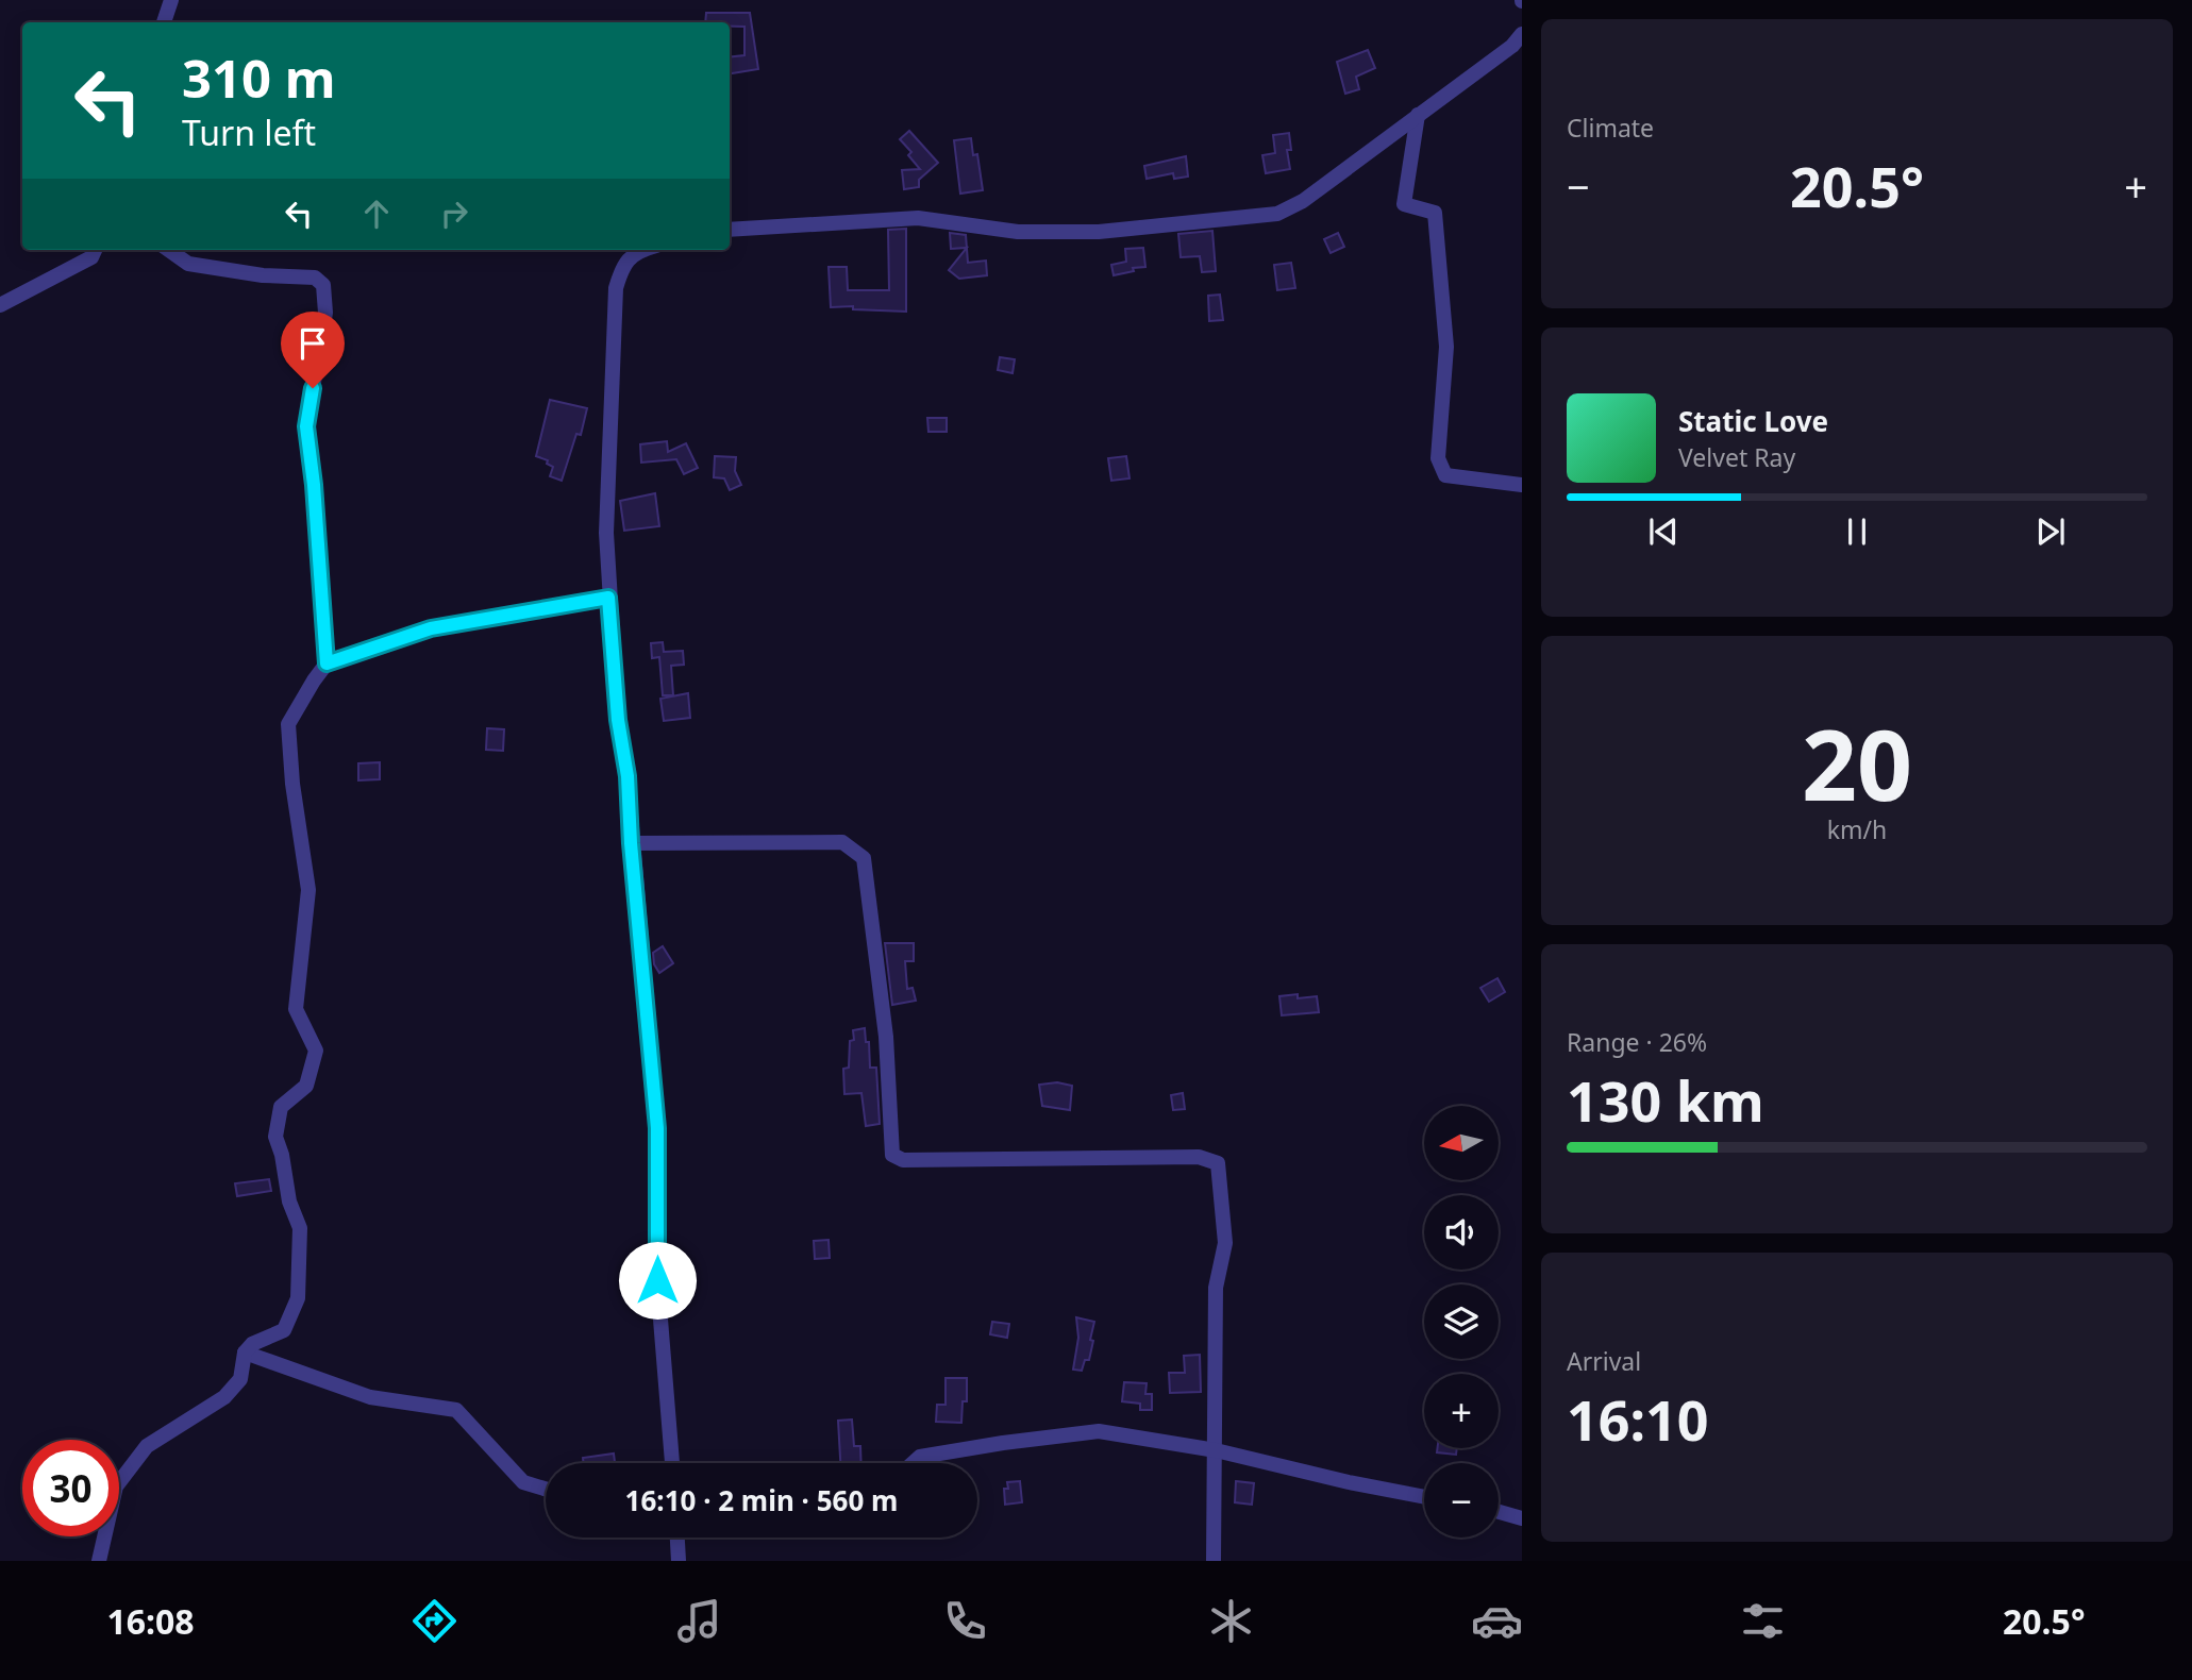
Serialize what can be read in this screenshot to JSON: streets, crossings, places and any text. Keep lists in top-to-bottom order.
{
  "north": "left",
  "page": {
    "tile": [
      "Climate",
      ["20", "km/h"],
      ["Range · 26%", "130 km"],
      ["Arrival", "16:10"]
    ],
    "turn": ["310 m", "Turn left"],
    "heat": ["−", "20.5°", "+"],
    "song": ["Static Love", "Velvet Ray"],
    "map_buttons": ["+", "−"],
    "limit": "30",
    "trip": "16:10 · 2 min · 560 m",
    "tabs": ["16:08", "20.5°"]
  }
}
